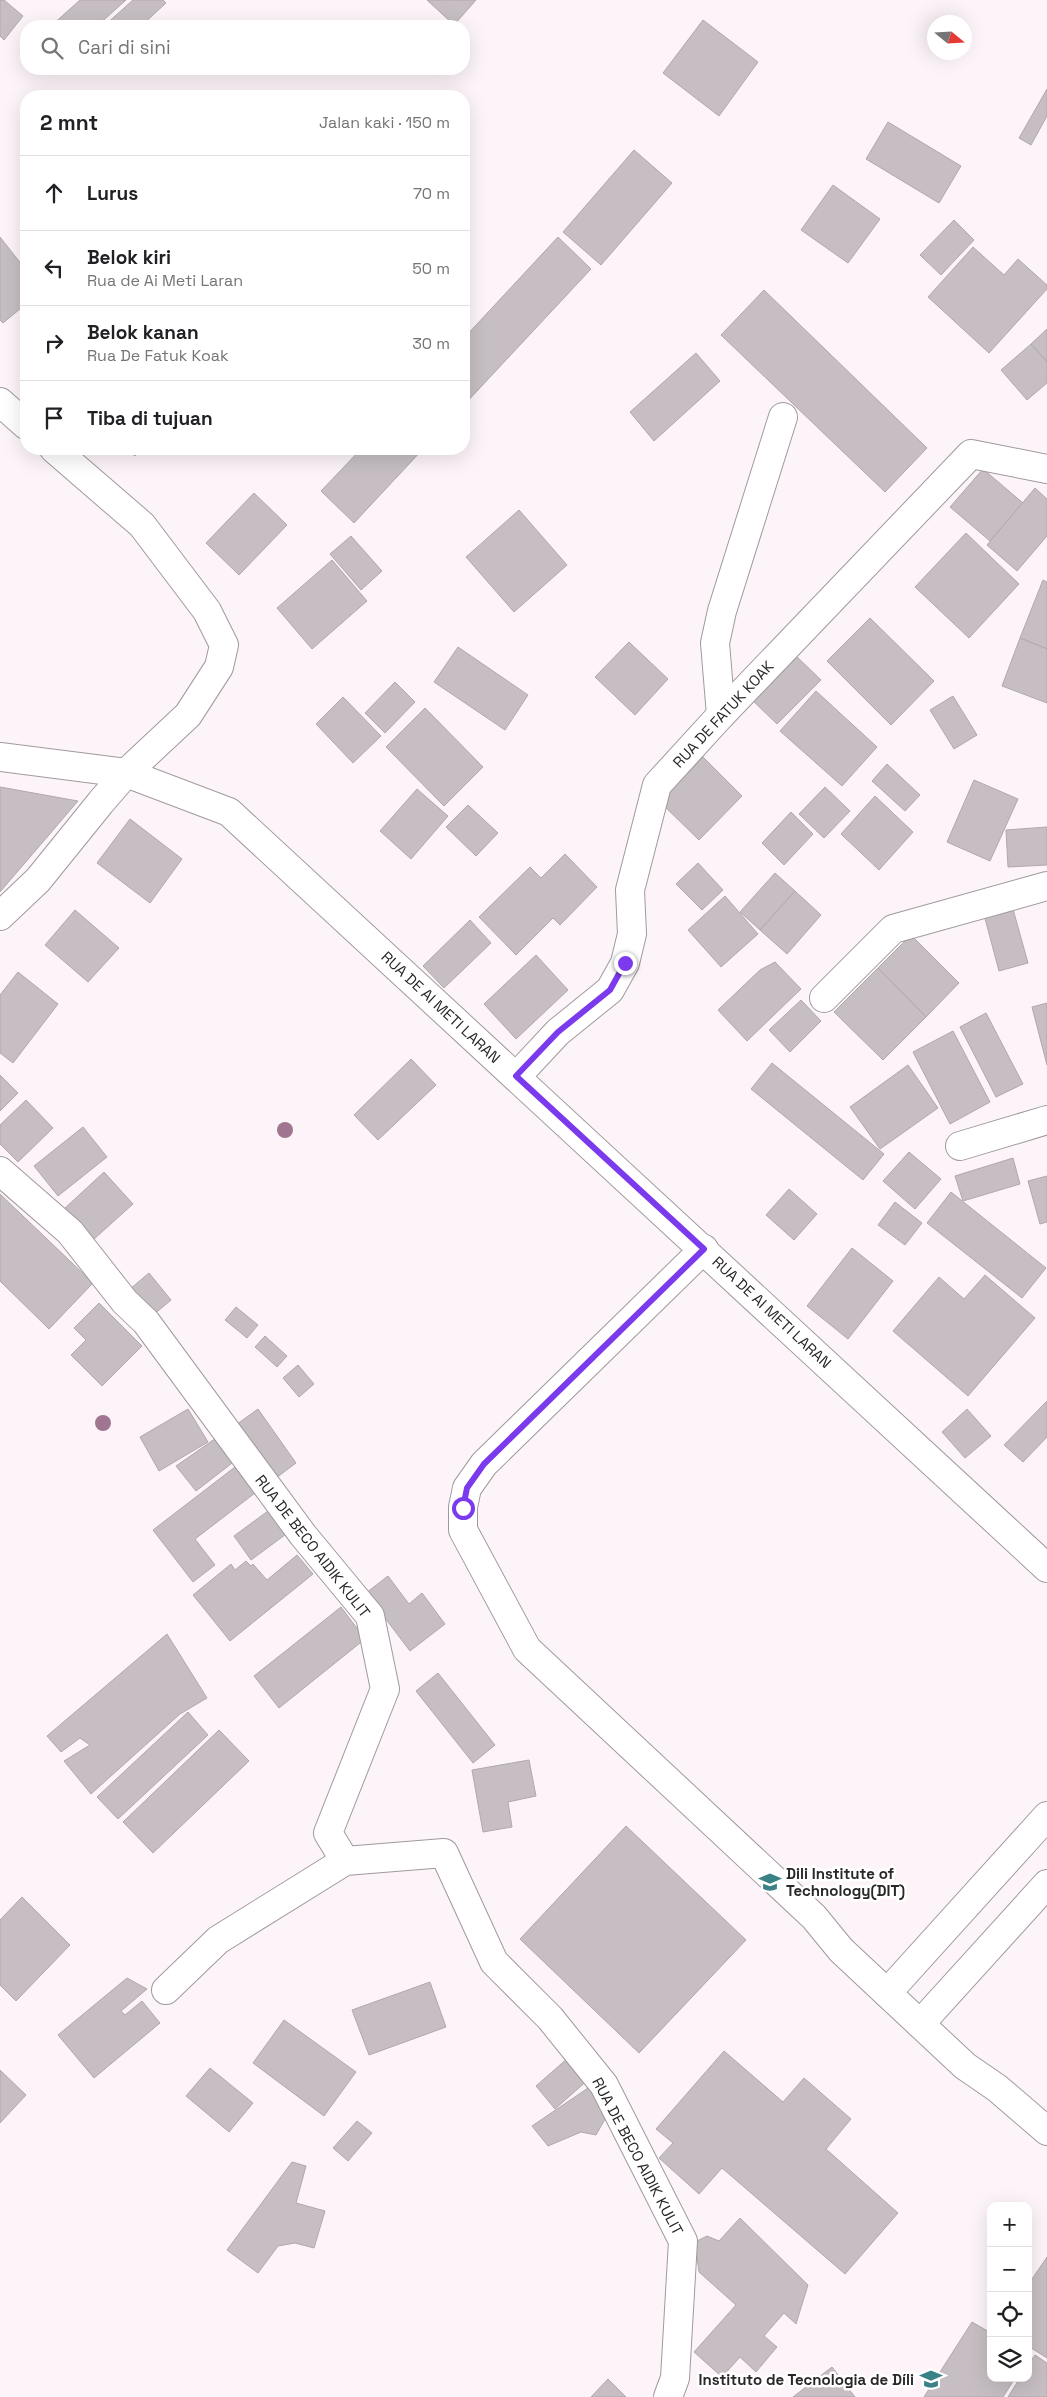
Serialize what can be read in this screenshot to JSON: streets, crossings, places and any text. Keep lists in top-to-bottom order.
{
  "streets": {
    "street": ["RUA DE FATUK KOAK", "RUA DE AI METI LARAN", "RUA DE BECO AIDIK KULIT"]
  },
  "crossings": [
    ["RUA DE FATUK KOAK", "RUA DE AI METI LARAN"]
  ],
  "places": {
    "school or university": ["Dili Institute of Technology(DIT)", "Instituto de Tecnologia de Díli"]
  },
  "north": "right",
  "page": {
    "search": "Cari di sini",
    "heading": ["2 mnt", "Jalan kaki · 150 m"],
    "list": [
      ["Lurus", "70 m"],
      ["Belok kiri", "Rua de Ai Meti Laran", "50 m"],
      ["Belok kanan", "Rua De Fatuk Koak", "30 m"],
      "Tiba di tujuan"
    ],
    "map_buttons": ["+", "−"]
  }
}
